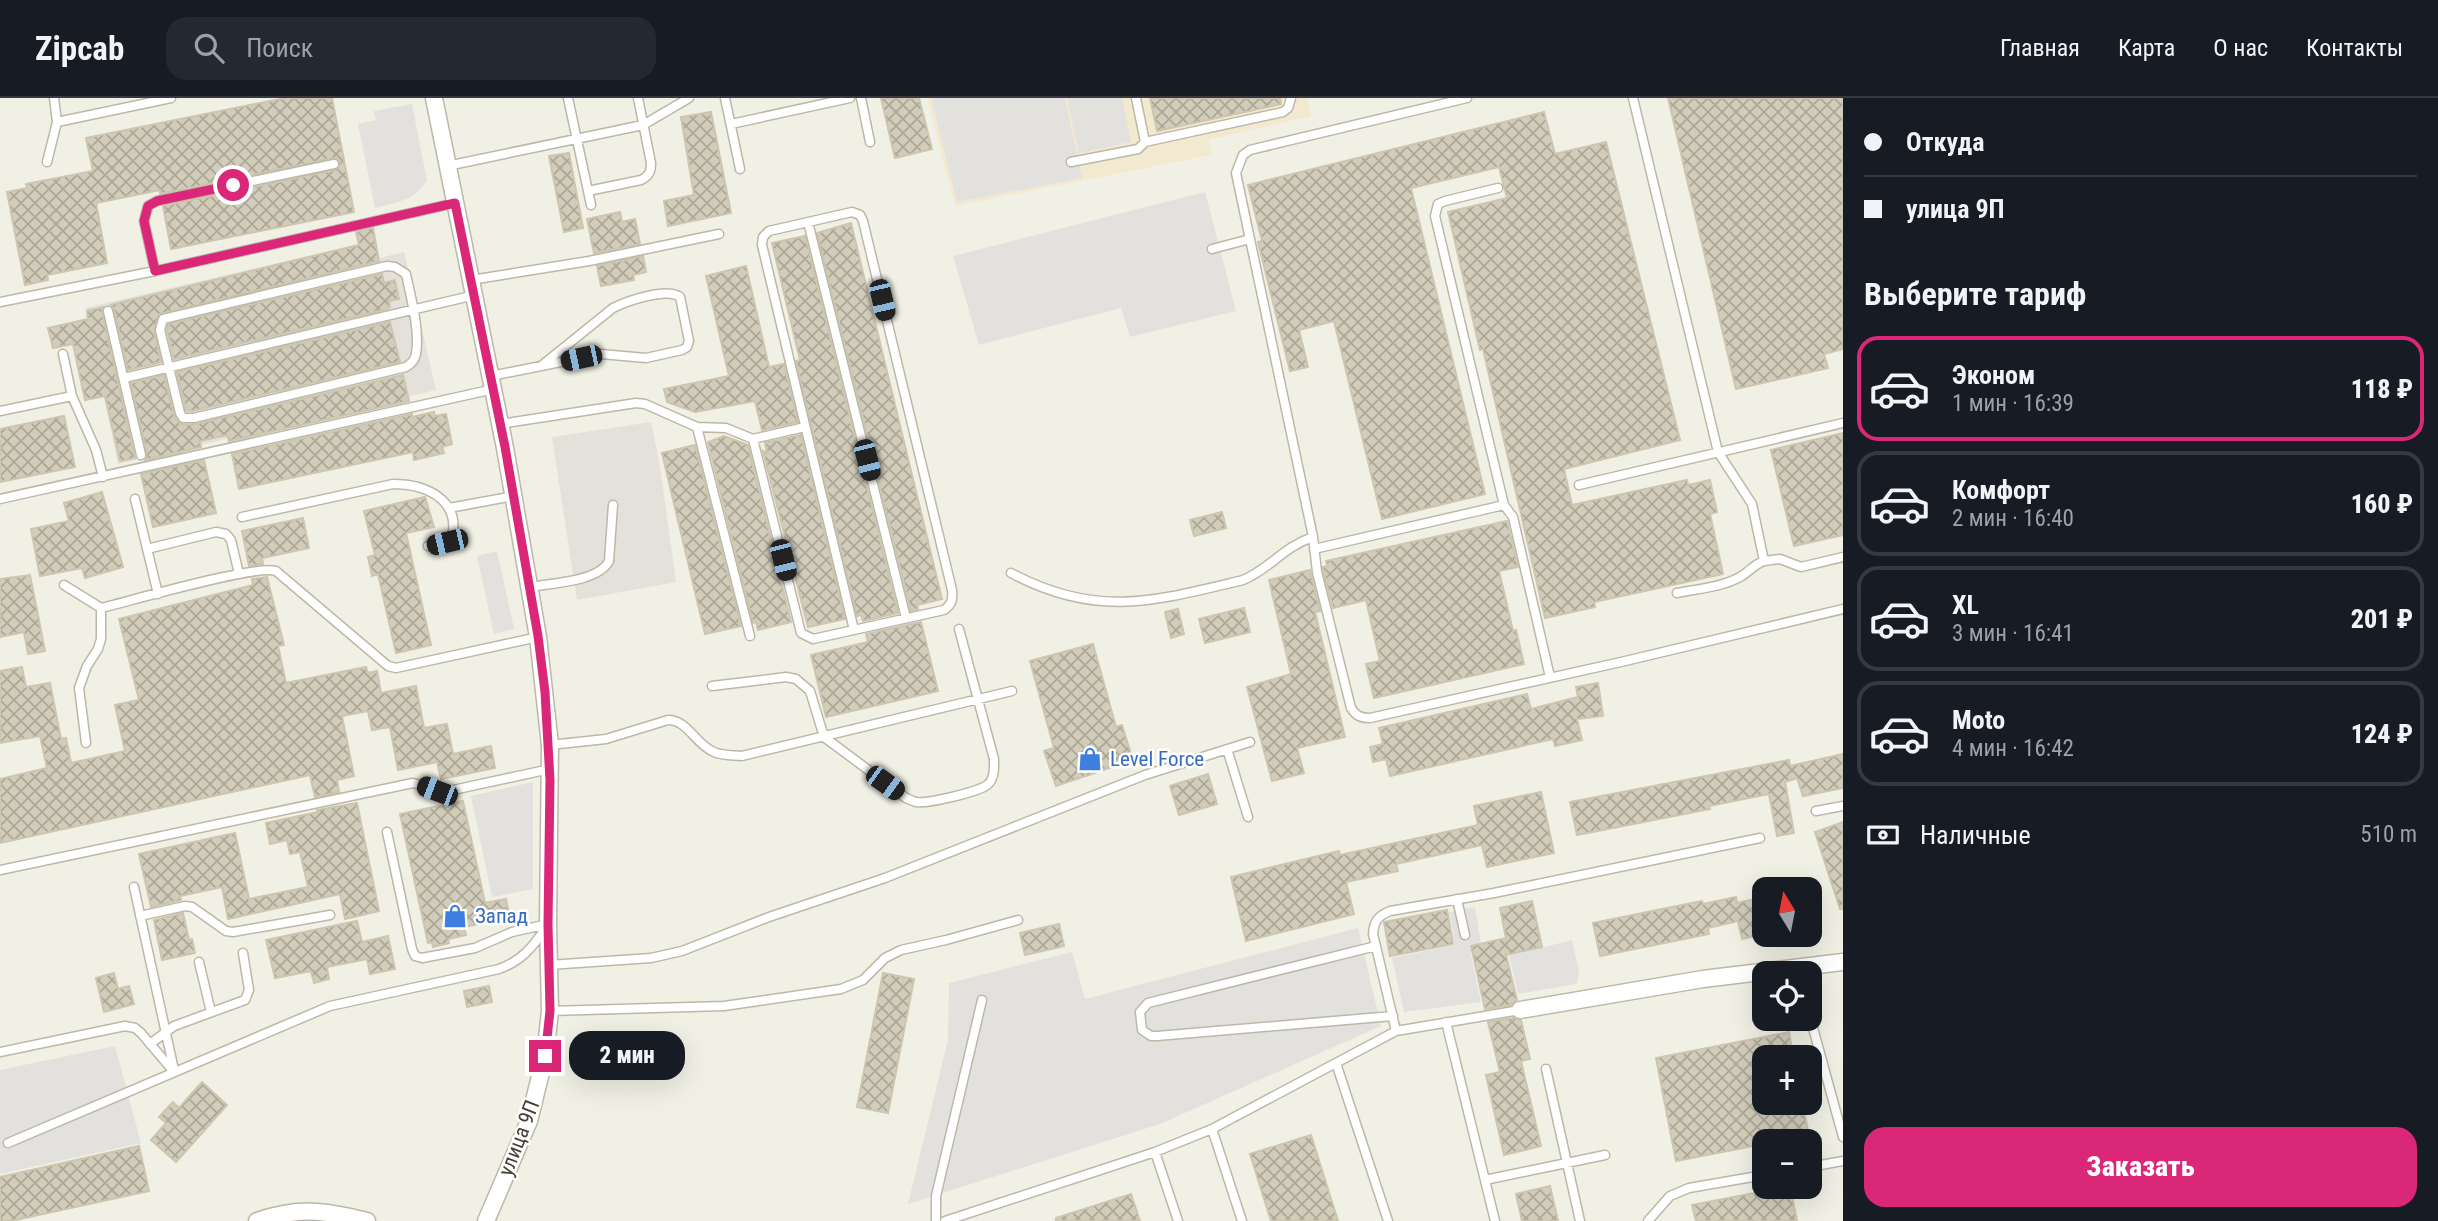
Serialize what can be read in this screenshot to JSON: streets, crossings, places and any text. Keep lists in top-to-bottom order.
{
  "streets": {
    "street": ["улица 9П"]
  },
  "places": {
    "shop": ["Level Force", "Запад"]
  },
  "north": "top",
  "page": {
    "header": "Zipcab",
    "search": "Поиск",
    "nav": [
      "Главная",
      "Карта",
      "О нас",
      "Контакты"
    ],
    "banner": ["Откуда", "улица 9П"],
    "heading": "Выберите тариф",
    "list": [
      {
        "name": "Эконом",
        "note": "1 мин · 16:39",
        "value": "118 ₽"
      },
      {
        "name": "Комфорт",
        "note": "2 мин · 16:40",
        "value": "160 ₽"
      },
      {
        "name": "XL",
        "note": "3 мин · 16:41",
        "value": "201 ₽"
      },
      {
        "name": "Moto",
        "note": "4 мин · 16:42",
        "value": "124 ₽"
      }
    ],
    "pay": ["Наличные", "510 m"],
    "map_buttons": ["+", "−"],
    "bubble": "2 мин",
    "buttons": "Заказать"
  }
}
